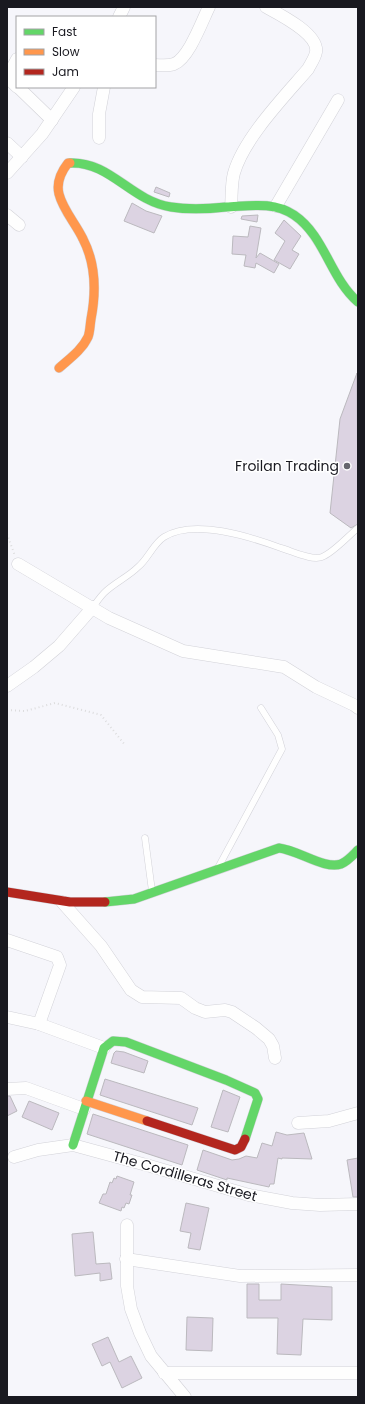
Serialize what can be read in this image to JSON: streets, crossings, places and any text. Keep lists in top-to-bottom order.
{
  "streets": {
    "street": ["The Cordilleras Street"]
  },
  "places": ["Froilan Trading"],
  "legend": ["Fast", "Slow", "Jam"]
}
